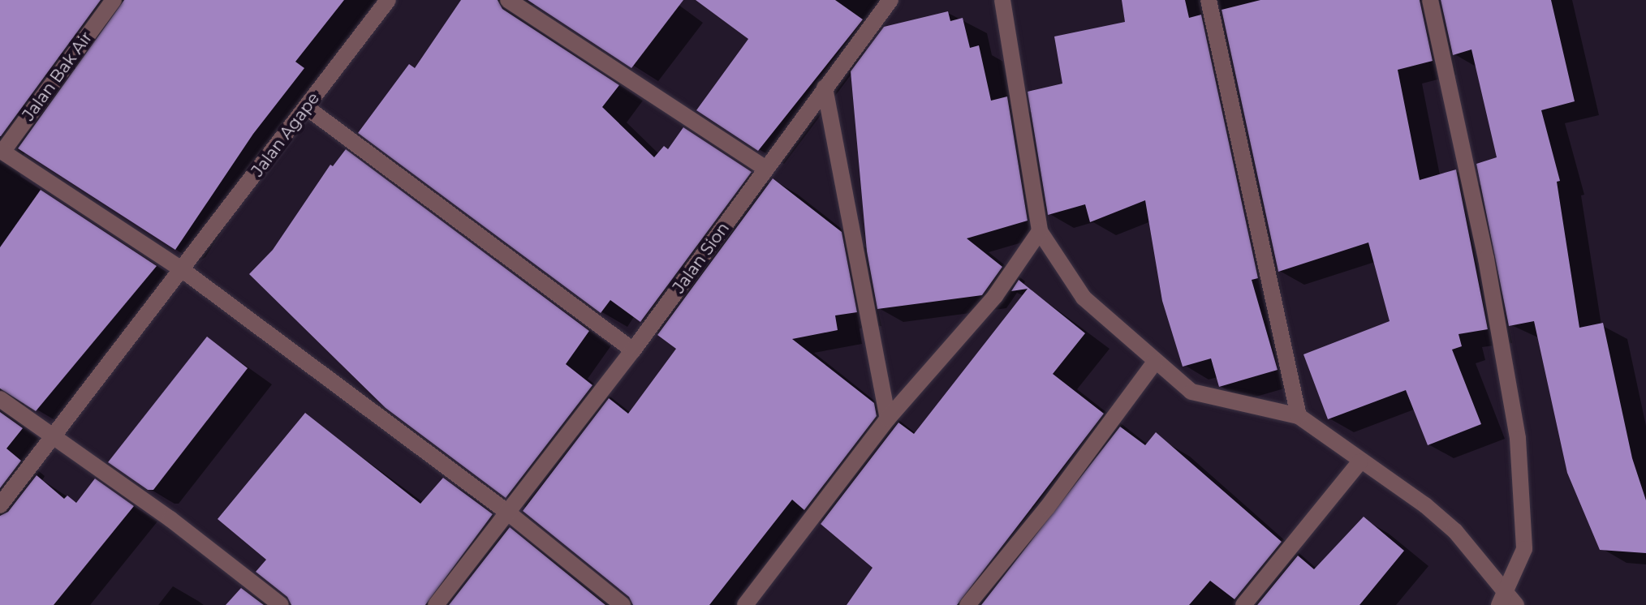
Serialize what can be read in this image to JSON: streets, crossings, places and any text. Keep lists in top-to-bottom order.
{
  "streets": {
    "street": ["Jalan Bak Air", "Jalan Agape", "Jalan Sion"]
  },
  "crossings": [
    ["Jalan Bak Air", "Jalan Agape"]
  ]
}
